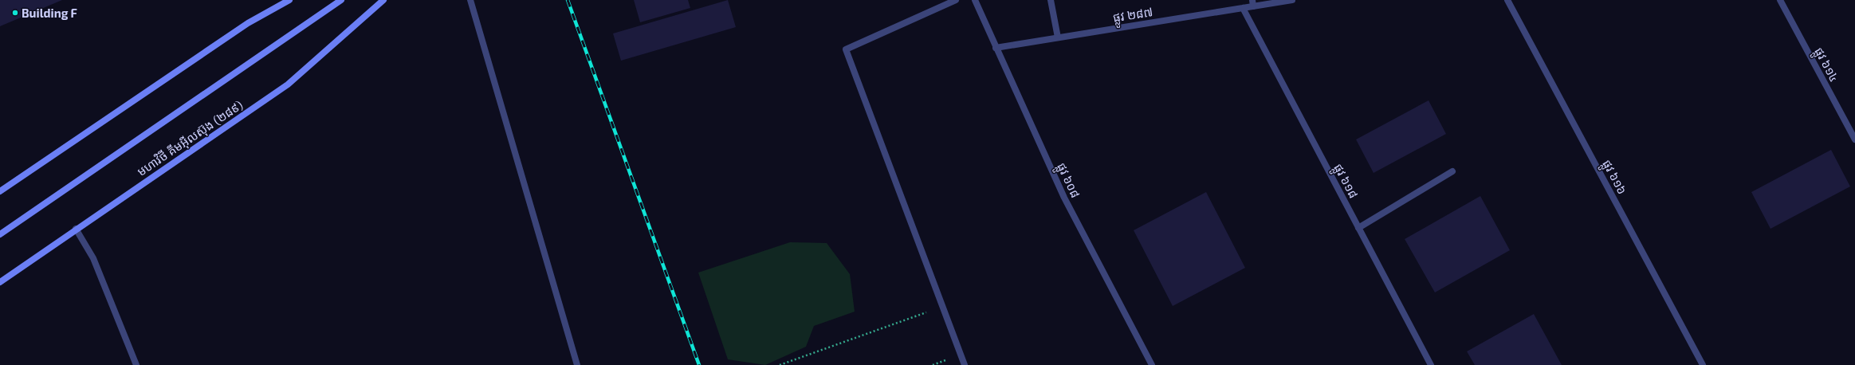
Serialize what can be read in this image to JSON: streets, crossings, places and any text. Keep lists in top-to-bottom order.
{
  "streets": {
    "main road": ["មហាវិថី គីមអ៊ីលស៊ុង (២៨៩)"],
    "street": [
      "ផ្លូវ ២៨៧",
      "ផ្លូវ ៦១៤",
      "ផ្លូវ ៦១៦",
      "ផ្លូវ ៦០៨",
      "ផ្លូវ ៦១៨"
    ]
  },
  "crossings": [
    ["ផ្លូវ ២៨៧", "ផ្លូវ ៦០៨"],
    ["ផ្លូវ ២៨៧", "ផ្លូវ ៦១៨"]
  ],
  "places": ["Building F"]
}
